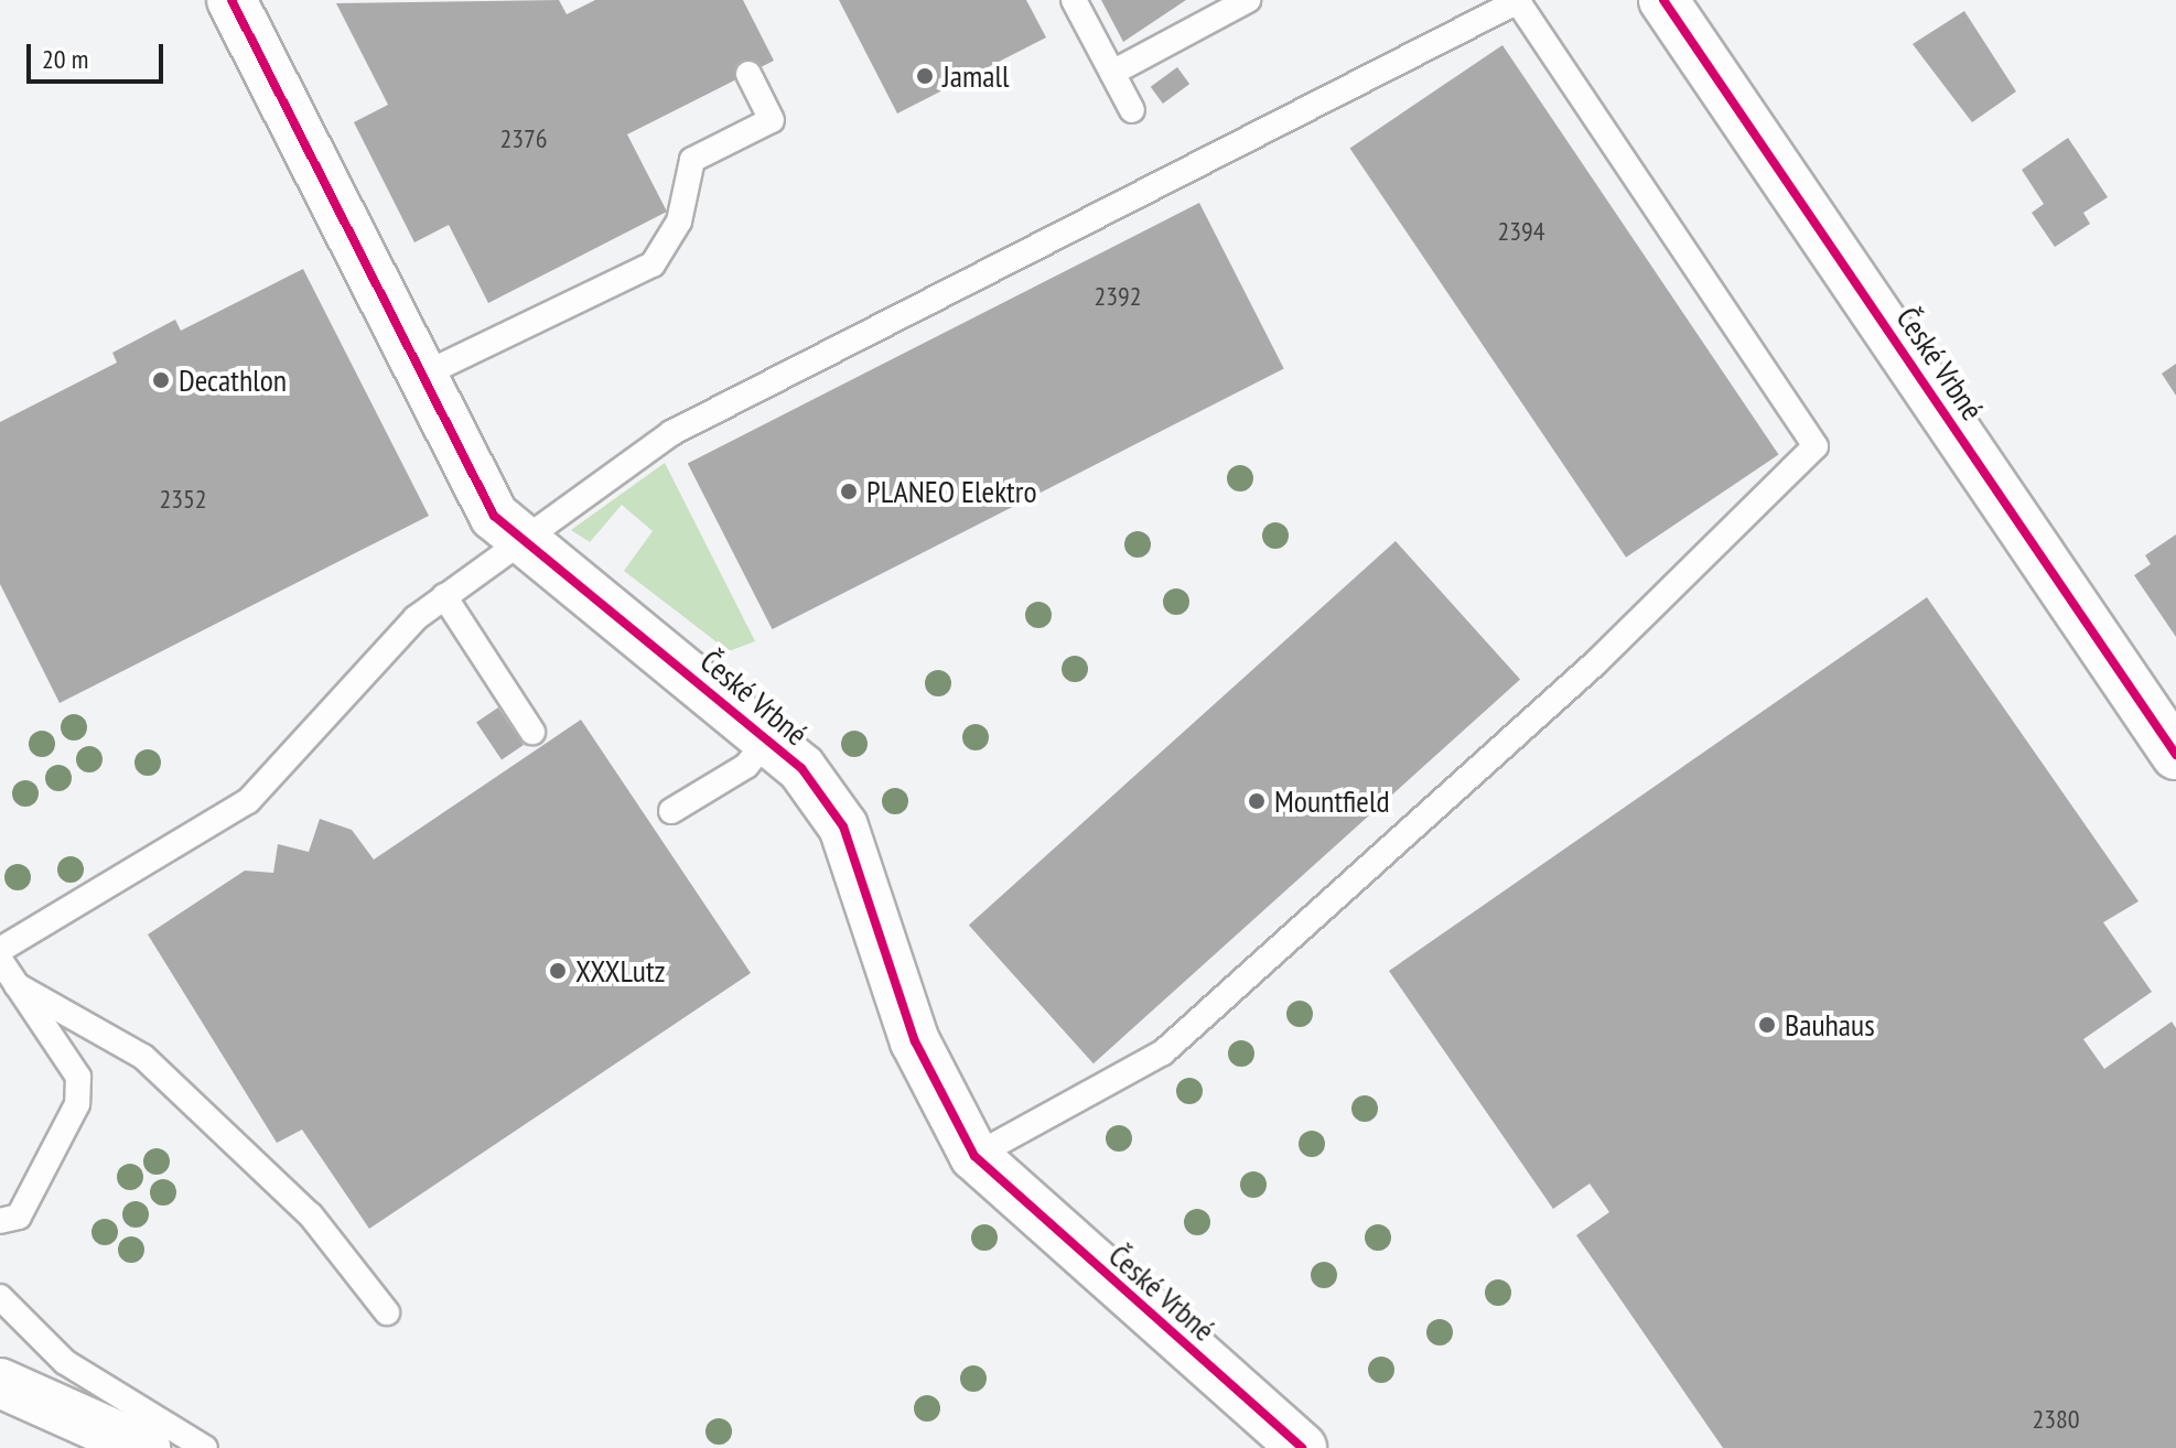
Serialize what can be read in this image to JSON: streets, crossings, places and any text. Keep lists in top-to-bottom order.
{
  "streets": {
    "street": ["České Vrbné"]
  },
  "places": [
    "Jamall",
    "Decathlon",
    "PLANEO Elektro",
    "Mountfield",
    "XXXLutz",
    "Bauhaus"
  ],
  "house_numbers": [
    "2376",
    "2394",
    "2392",
    "2352",
    "2380"
  ],
  "scale_bar": "20 m"
}
